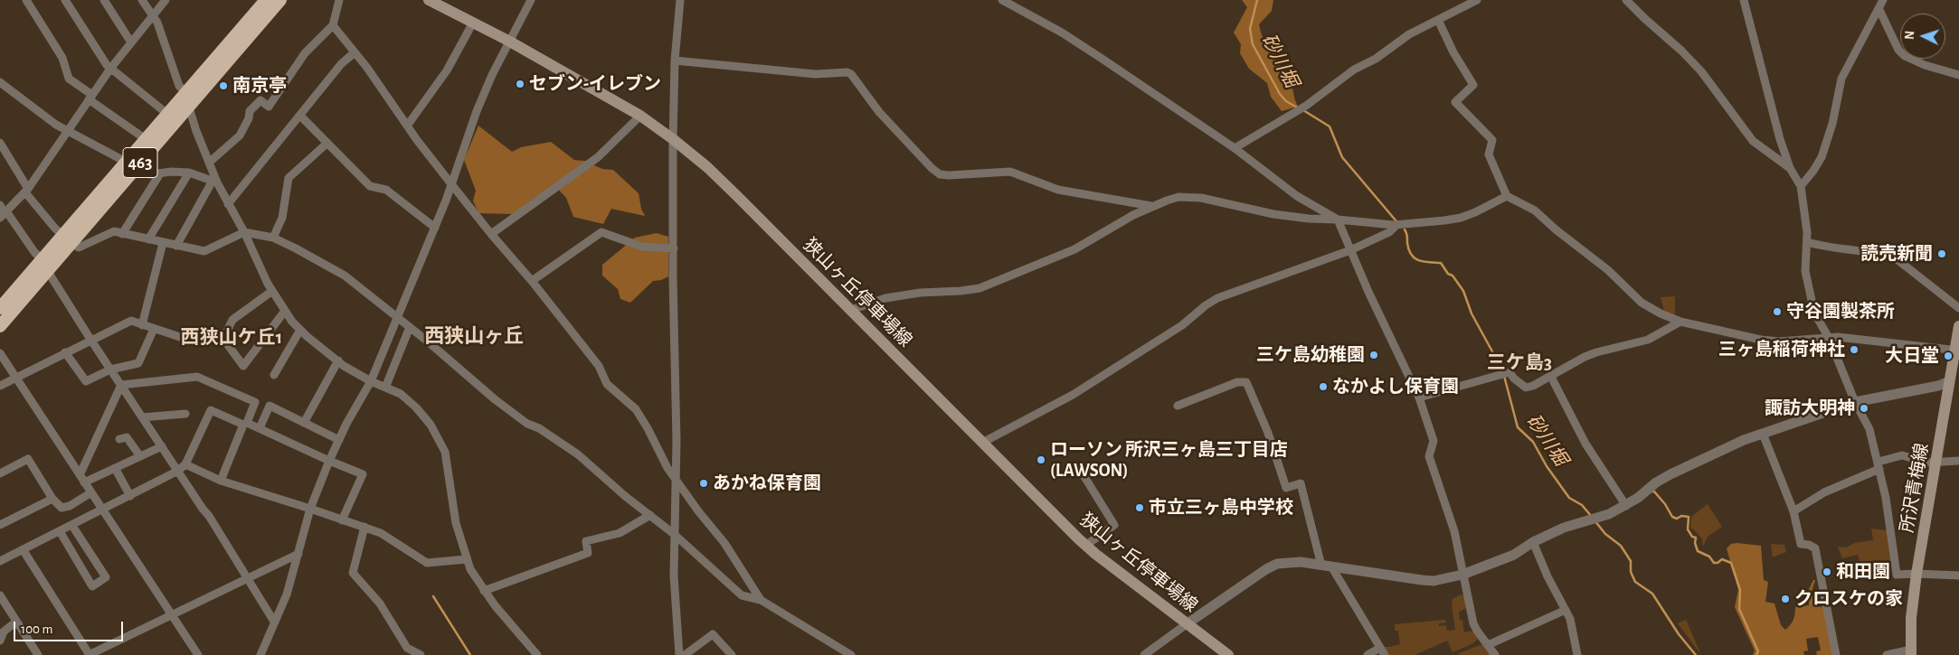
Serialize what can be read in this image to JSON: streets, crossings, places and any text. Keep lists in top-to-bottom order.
{
  "streets": {
    "highway": ["463"],
    "main road": ["狭山ヶ丘停車場線", "所沢青梅線"]
  },
  "districts": ["西狭山ヶ丘", "西狭山ケ丘1", "三ケ島3"],
  "water": ["砂川堀"],
  "places": [
    "セブン-イレブン",
    "南京亭",
    "読売新聞",
    "守谷園製茶所",
    "三ヶ島稲荷神社",
    "三ケ島幼稚園",
    "大日堂",
    "なかよし保育園",
    "諏訪大明神",
    "ローソン 所沢三ヶ島三丁目店 (LAWSON)",
    "あかね保育園",
    "市立三ヶ島中学校",
    "和田園",
    "クロスケの家"
  ],
  "scale_bar": "100 m",
  "north": "left"
}
